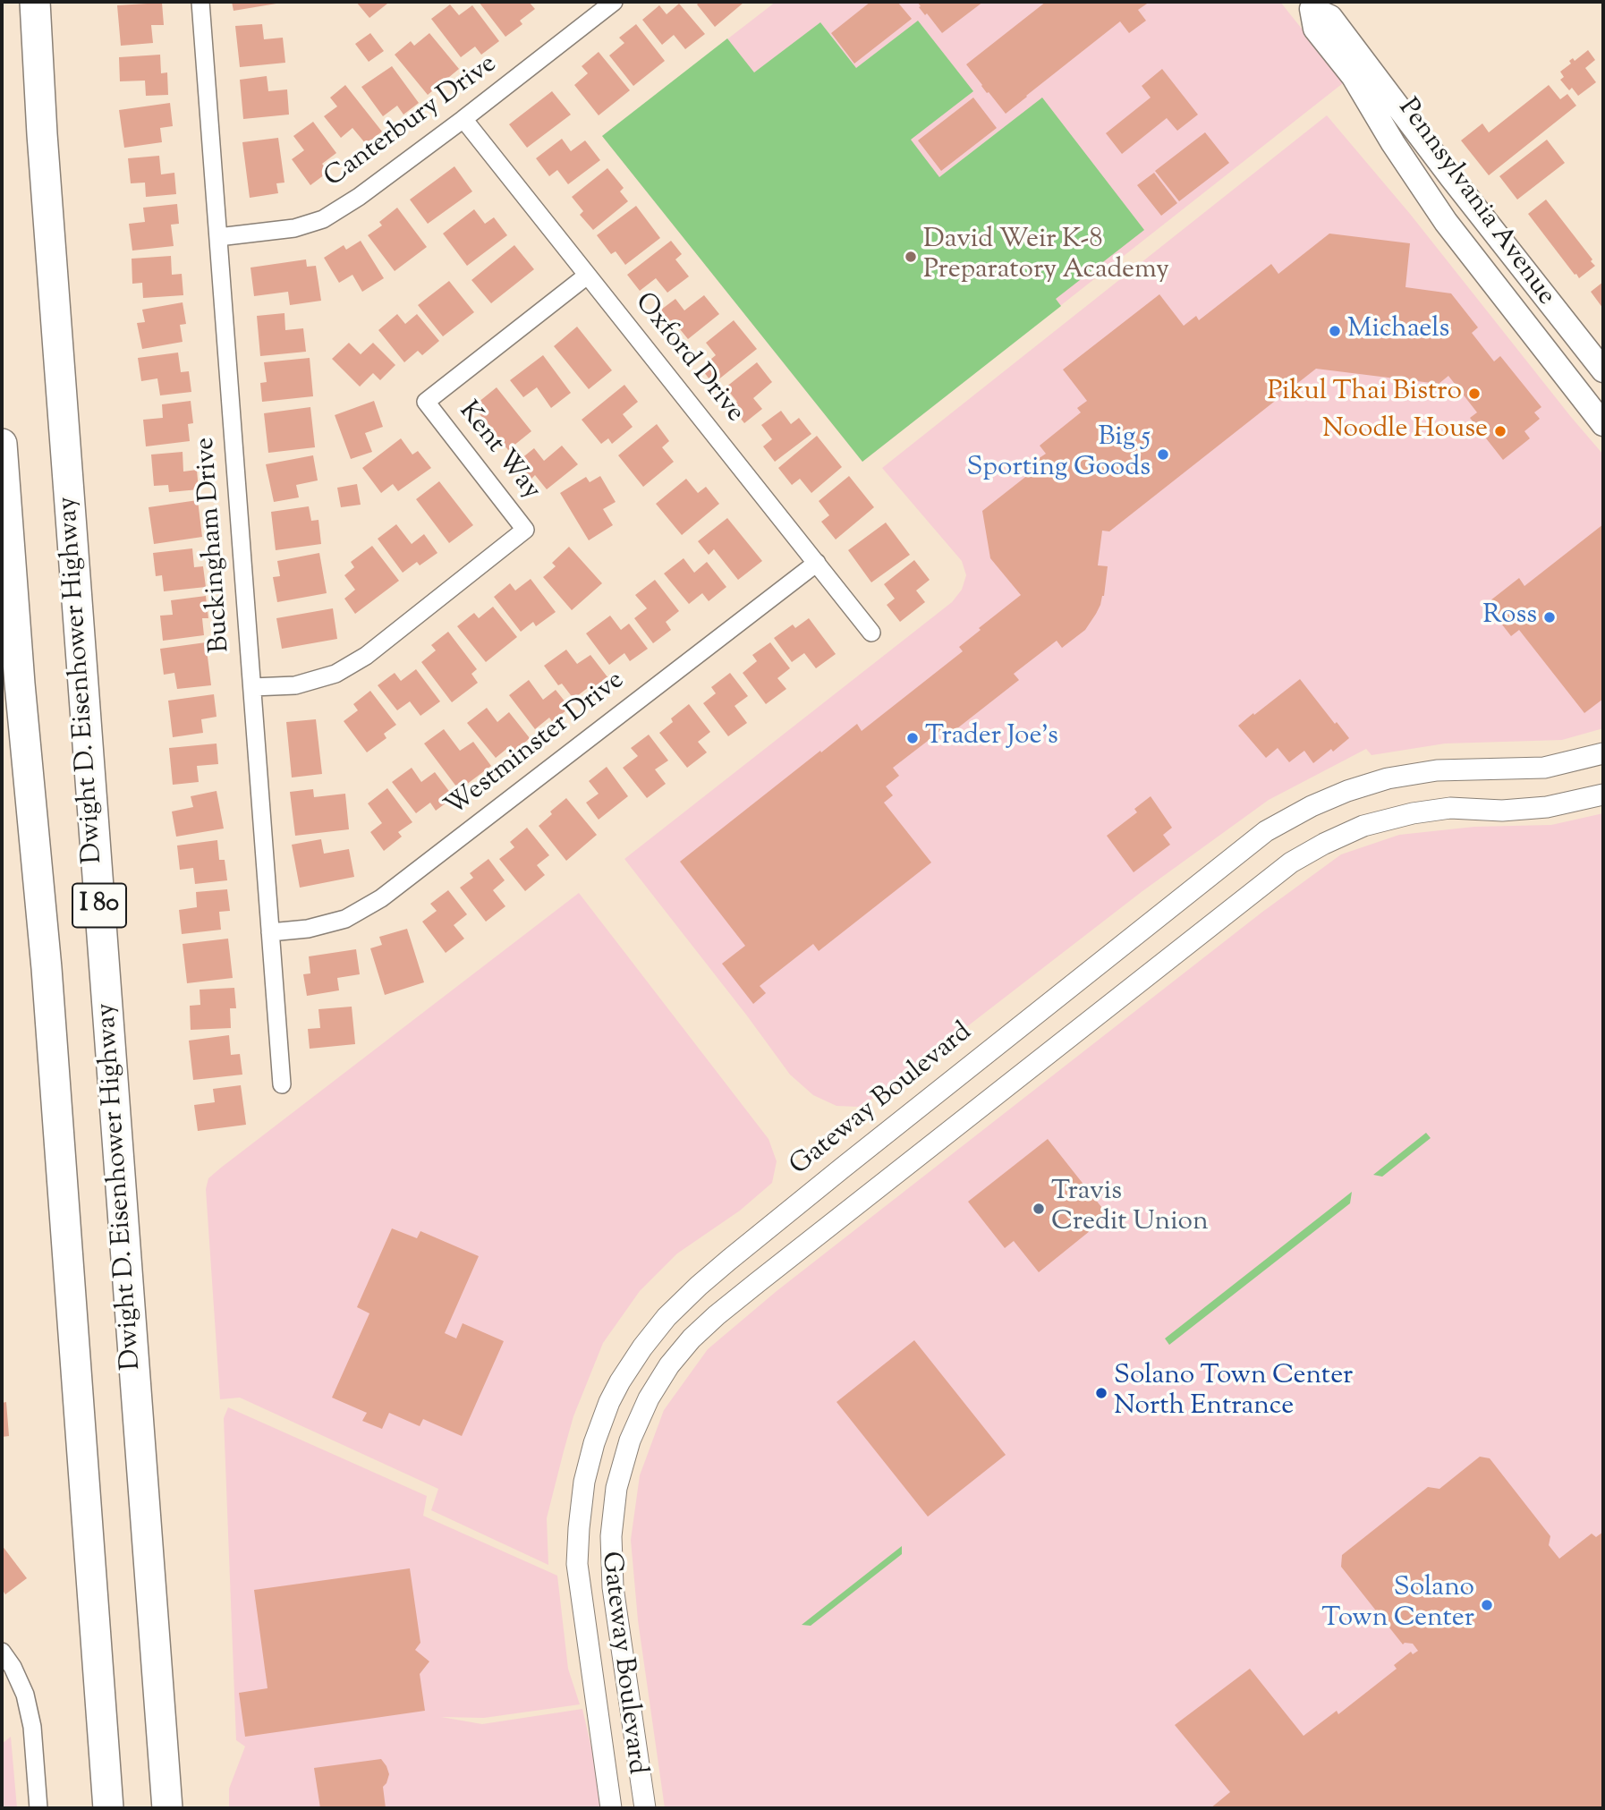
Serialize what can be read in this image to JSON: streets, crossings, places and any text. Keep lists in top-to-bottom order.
{
  "streets": {
    "highway": ["Dwight D. Eisenhower Highway", "I 80"],
    "main road": ["Pennsylvania Avenue"],
    "street": [
      "Canterbury Drive",
      "Oxford Drive",
      "Kent Way",
      "Buckingham Drive",
      "Westminster Drive",
      "Gateway Boulevard"
    ]
  },
  "crossings": [
    ["Canterbury Drive", "Oxford Drive"],
    ["Canterbury Drive", "Buckingham Drive"],
    ["Oxford Drive", "Kent Way"],
    ["Oxford Drive", "Westminster Drive"],
    ["Kent Way", "Buckingham Drive"],
    ["Buckingham Drive", "Westminster Drive"]
  ],
  "places": [
    "David Weir K-8 Preparatory Academy",
    "Michaels",
    "Pikul Thai Bistro",
    "Noodle House",
    "Big 5 Sporting Goods",
    "Ross",
    "Trader Joe's",
    "Travis Credit Union",
    "Solano Town Center North Entrance",
    "Solano Town Center"
  ]
}
